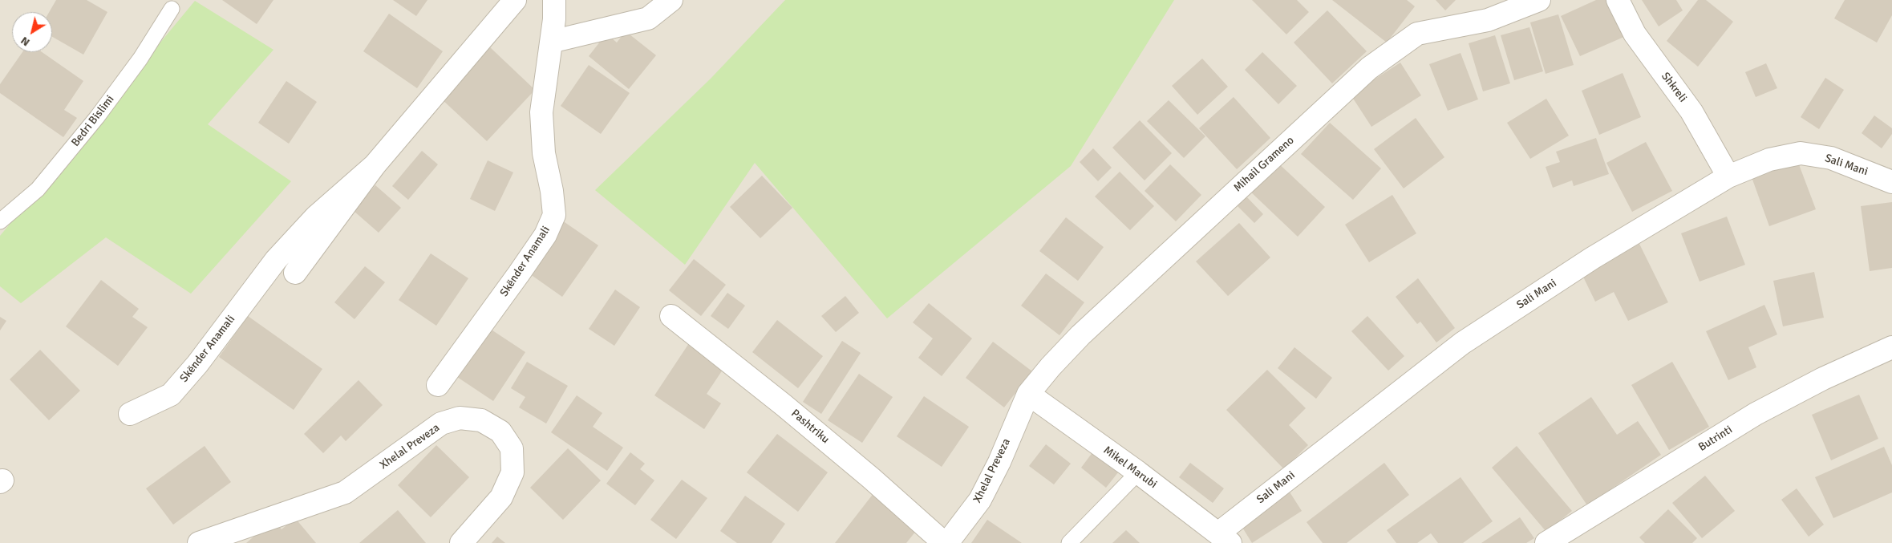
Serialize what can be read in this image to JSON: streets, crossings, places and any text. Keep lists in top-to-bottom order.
{
  "streets": {
    "street": [
      "Shkreli",
      "Mihail Grameno",
      "Sali Mani",
      "Skënder Anamali",
      "Pashtriku",
      "Butrinti",
      "Xhelal Preveza",
      "Mikel Marubi"
    ],
    "lane": ["Bedri Bislimi"]
  },
  "crossings": [
    ["Shkreli", "Sali Mani"],
    ["Mihail Grameno", "Xhelal Preveza"],
    ["Mihail Grameno", "Mikel Marubi"],
    ["Sali Mani", "Mikel Marubi"],
    ["Xhelal Preveza", "Mikel Marubi"]
  ],
  "north": "bottom left"
}
